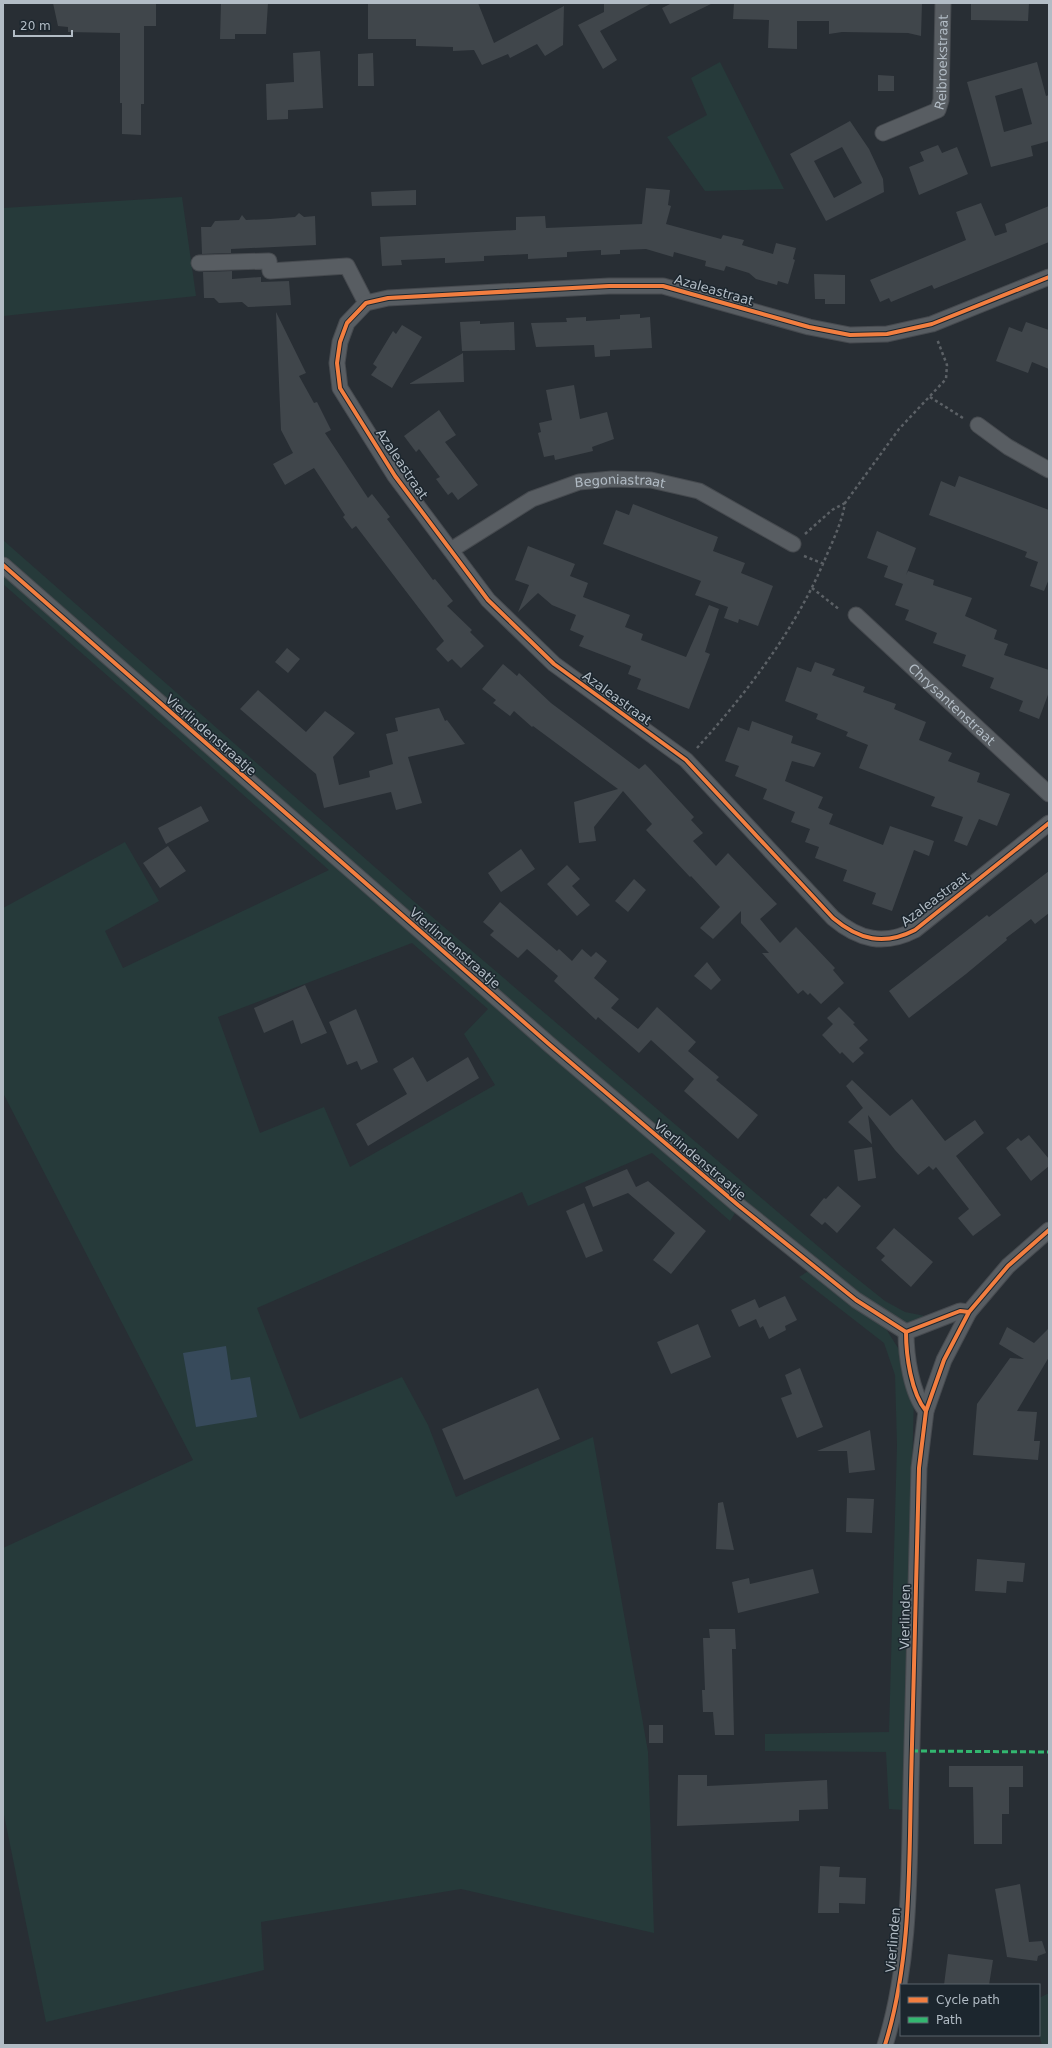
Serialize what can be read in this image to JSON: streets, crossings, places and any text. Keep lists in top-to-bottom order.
{
  "streets": {
    "street": [
      "Reibroekstraat",
      "Azaleastraat",
      "Begoniastraat",
      "Chrysantenstraat",
      "Vierlindenstraatje",
      "Vierlinden"
    ]
  },
  "crossings": [
    ["Azaleastraat", "Begoniastraat"]
  ],
  "legend": ["Cycle path", "Path"],
  "scale_bar": "20 m"
}
